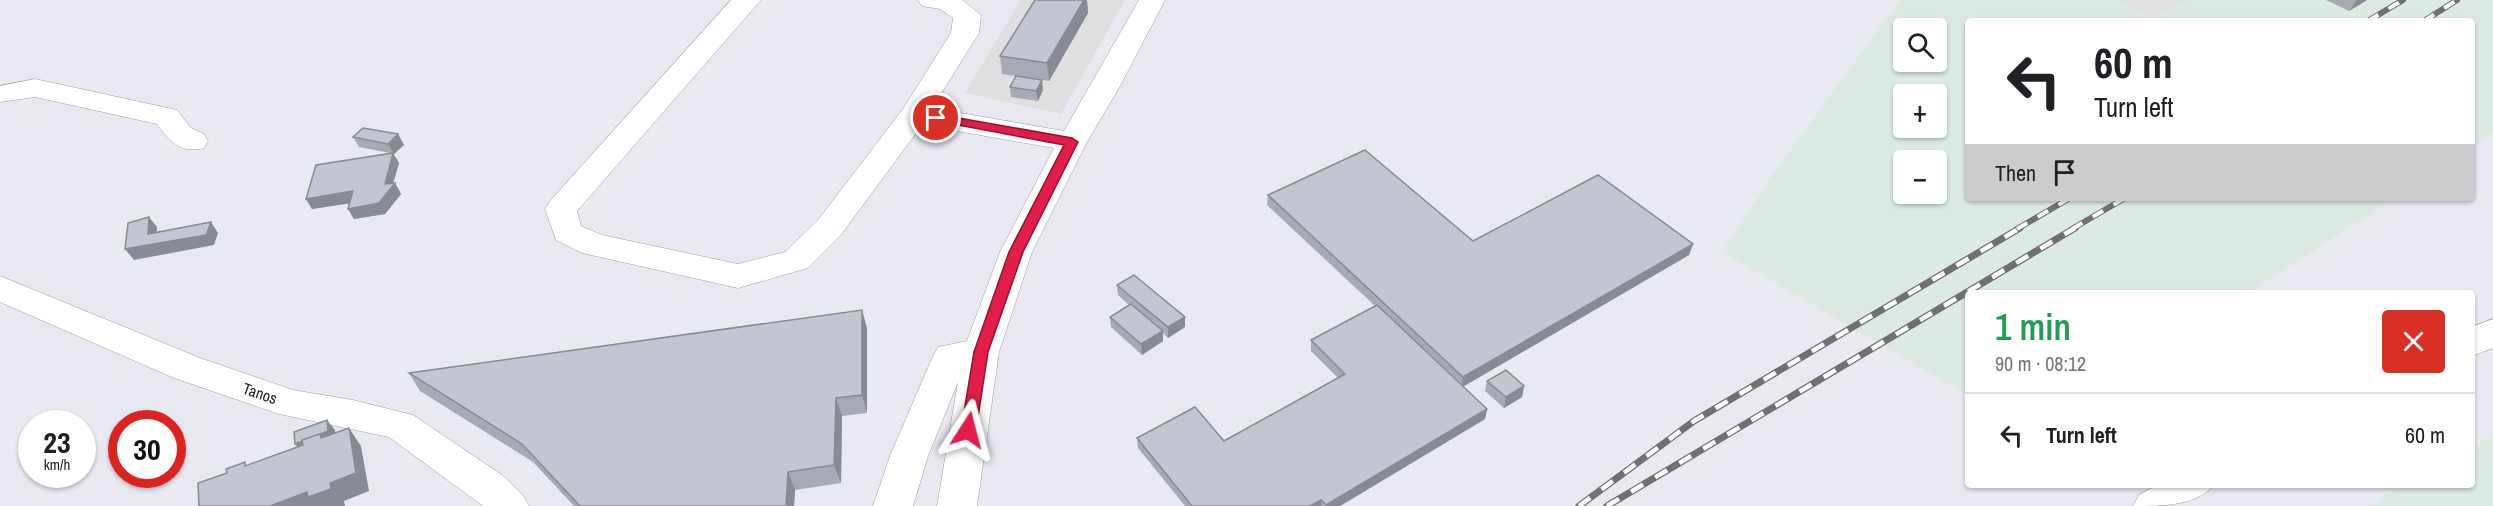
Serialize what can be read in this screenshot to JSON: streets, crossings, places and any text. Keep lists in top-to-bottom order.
{
  "streets": {
    "street": ["Tanos"]
  },
  "page": {
    "map_buttons": ["+", "−"],
    "turn": ["60 m", "Turn left"],
    "then": "Then",
    "heading": ["1 min", "90 m · 08:12"],
    "list": [
      {
        "name": "Turn left",
        "value": "60 m"
      }
    ],
    "speed": "23 km/h",
    "limit": "30"
  }
}
